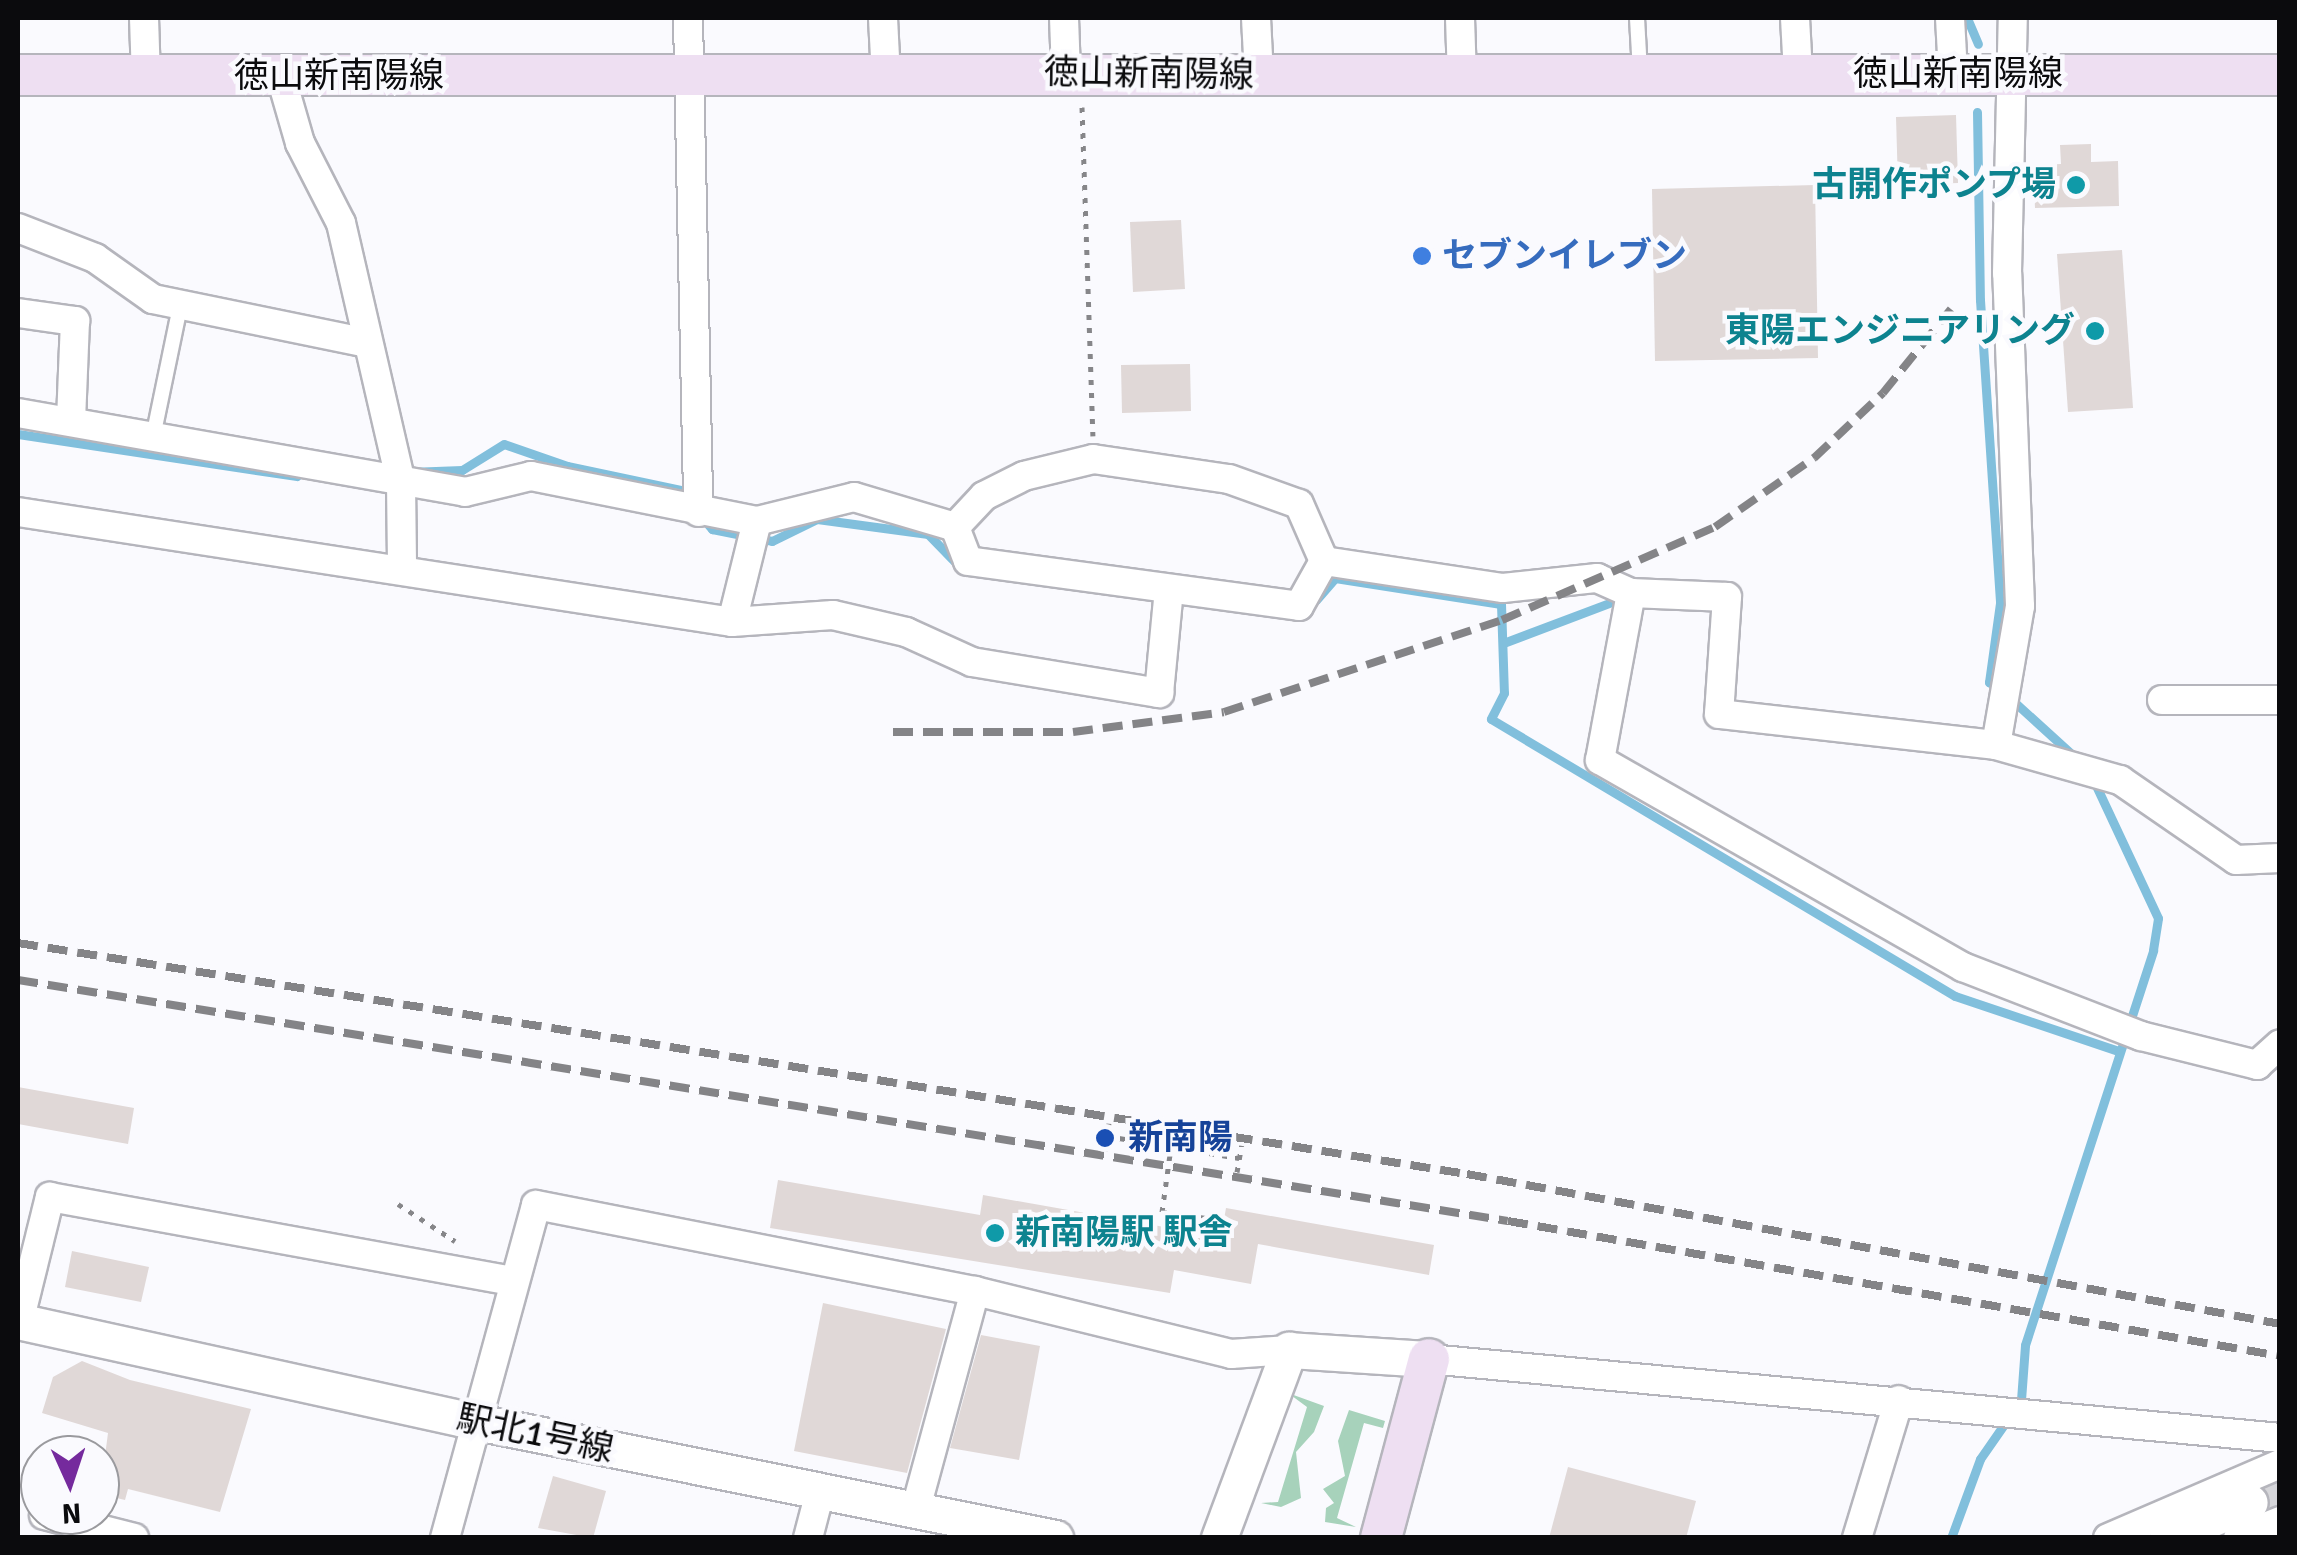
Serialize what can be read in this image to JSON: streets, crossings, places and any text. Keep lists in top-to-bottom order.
{
  "streets": {
    "main road": ["徳山新南陽線"],
    "street": ["駅北1号線"]
  },
  "places": [
    "古開作ポンプ場",
    "セブンイレブン",
    "東陽エンジニアリング",
    "新南陽",
    "新南陽駅 駅舎"
  ],
  "north": "bottom"
}
